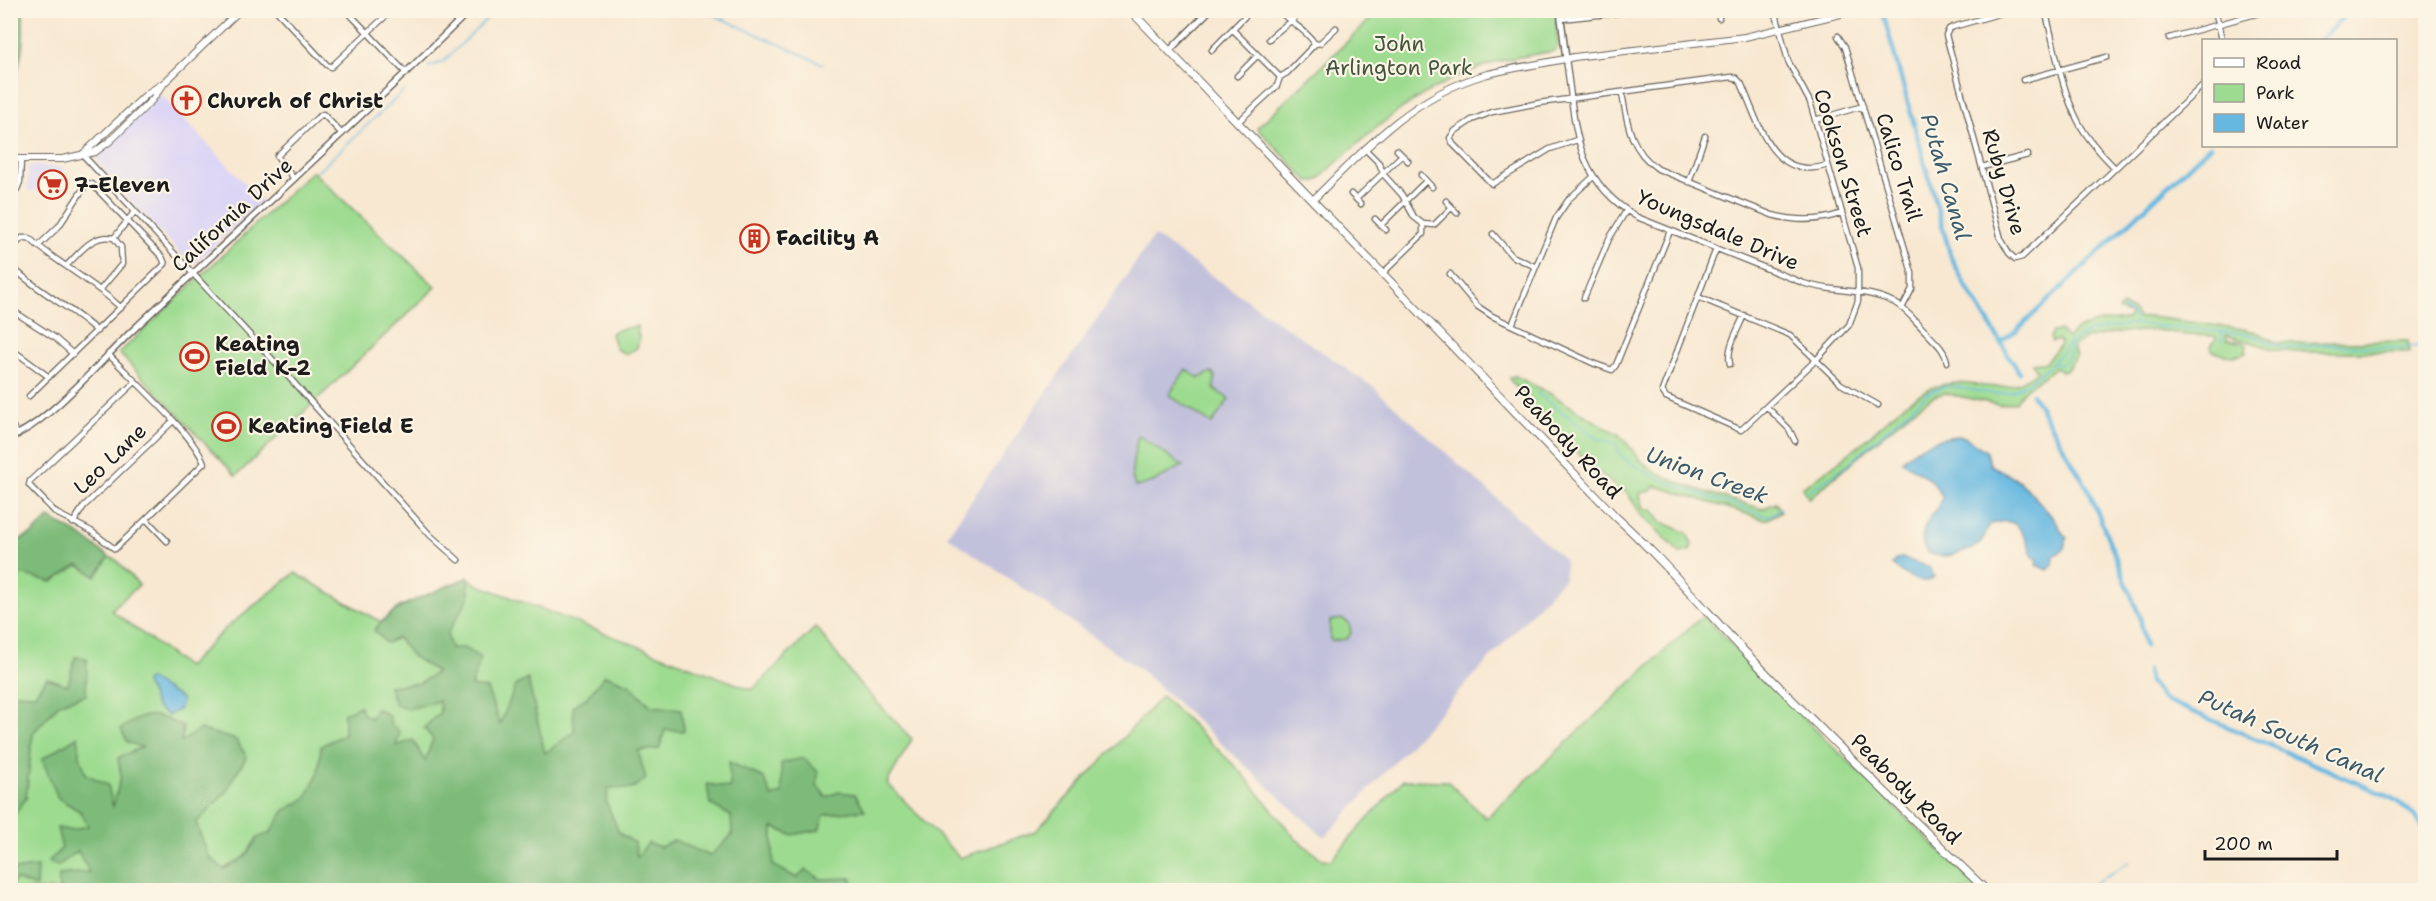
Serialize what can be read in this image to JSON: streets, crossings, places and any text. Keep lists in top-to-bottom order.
{
  "streets": {
    "main road": ["Peabody Road"],
    "street": [
      "Cookson Street",
      "Calico Trail",
      "Ruby Drive",
      "California Drive",
      "Youngsdale Drive",
      "Leo Lane"
    ]
  },
  "crossings": [
    ["Cookson Street", "Youngsdale Drive"],
    ["Calico Trail", "Youngsdale Drive"]
  ],
  "water": ["Putah Canal", "Union Creek", "Putah South Canal"],
  "parks": ["John Arlington Park"],
  "places": {
    "church": ["Church of Christ"],
    "supermarket": ["7-Eleven"],
    "building": ["Facility A"],
    "sports": ["Keating Field K-2", "Keating Field E"]
  },
  "legend": ["Road", "Park", "Water"],
  "scale_bar": "200 m"
}
